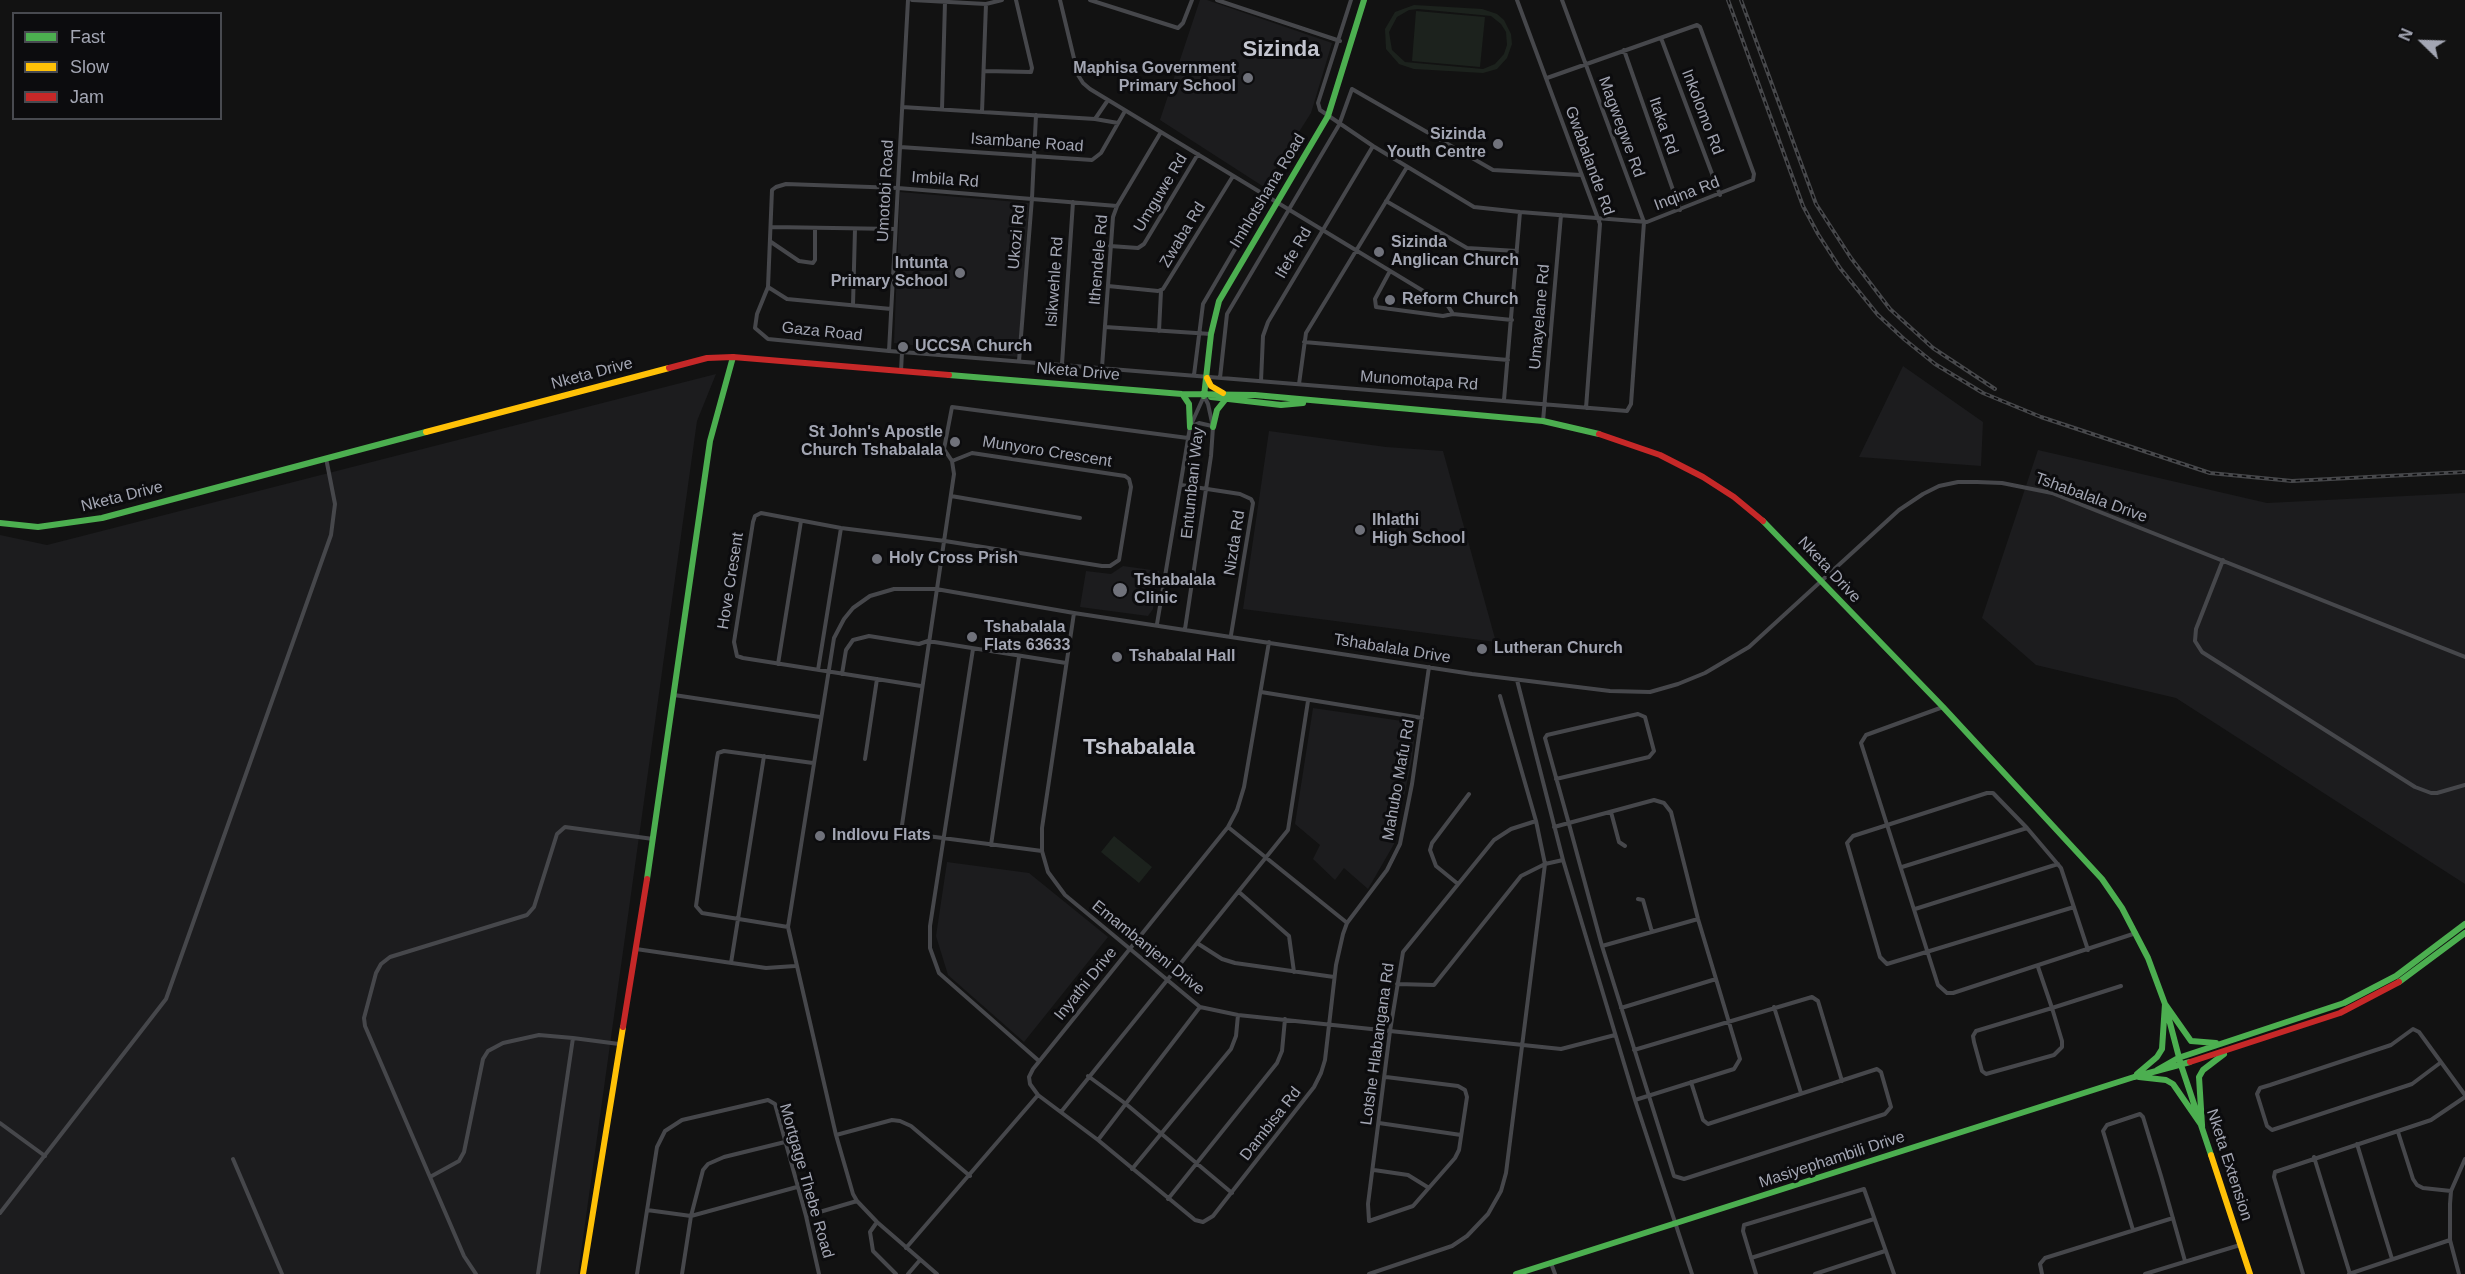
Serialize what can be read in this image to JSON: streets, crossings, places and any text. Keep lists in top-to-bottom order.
{
  "streets": {
    "street": [
      "Inkolomo Rd",
      "Itaka Rd",
      "Magwegwe Rd",
      "Isambane Road",
      "Gwabalande Rd",
      "Imbila Rd",
      "Umotobi Road",
      "Imhlotshana Road",
      "Umguwe Rd",
      "Inqina Rd",
      "Zwaba Rd",
      "Ukozi Rd",
      "Ifefe Rd",
      "Ithendele Rd",
      "Isikwehle Rd",
      "Umayelane Rd",
      "Gaza Road",
      "Nketa Drive",
      "Munomotapa Rd",
      "Munyoro Crescent",
      "Entumbani Way",
      "Tshabalala Drive",
      "Nizda Rd",
      "Hove Cresent",
      "Mahubo Mafu Rd",
      "Emambanjeni Drive",
      "Inyathi Drive",
      "Lotshe Hlabangana Rd",
      "Dambisa Rd",
      "Masiyephambili Drive",
      "Nketa Extension",
      "Mortgage Thebe Road"
    ]
  },
  "crossings": [
    ["Inkolomo Rd", "Inqina Rd"],
    ["Itaka Rd", "Inqina Rd"],
    ["Magwegwe Rd", "Inqina Rd"],
    ["Magwegwe Rd", "Munomotapa Rd"],
    ["Isambane Road", "Umotobi Road"],
    ["Isambane Road", "Ukozi Rd"],
    ["Gwabalande Rd", "Inqina Rd"],
    ["Gwabalande Rd", "Munomotapa Rd"],
    ["Imbila Rd", "Umotobi Road"],
    ["Imbila Rd", "Ukozi Rd"],
    ["Imbila Rd", "Ithendele Rd"],
    ["Imbila Rd", "Isikwehle Rd"],
    ["Umotobi Road", "Gaza Road"],
    ["Imhlotshana Road", "Inqina Rd"],
    ["Imhlotshana Road", "Nketa Drive"],
    ["Imhlotshana Road", "Munomotapa Rd"],
    ["Imhlotshana Road", "Entumbani Way"],
    ["Umguwe Rd", "Ithendele Rd"],
    ["Inqina Rd", "Ifefe Rd"],
    ["Inqina Rd", "Umayelane Rd"],
    ["Zwaba Rd", "Ithendele Rd"],
    ["Ukozi Rd", "Munomotapa Rd"],
    ["Ifefe Rd", "Munomotapa Rd"],
    ["Ithendele Rd", "Munomotapa Rd"],
    ["Isikwehle Rd", "Munomotapa Rd"],
    ["Umayelane Rd", "Nketa Drive"],
    ["Umayelane Rd", "Munomotapa Rd"],
    ["Nketa Drive", "Entumbani Way"],
    ["Nketa Drive", "Tshabalala Drive"],
    ["Nketa Drive", "Nketa Extension"],
    ["Munyoro Crescent", "Hove Cresent"],
    ["Entumbani Way", "Tshabalala Drive"],
    ["Entumbani Way", "Nizda Rd"],
    ["Tshabalala Drive", "Nizda Rd"],
    ["Tshabalala Drive", "Hove Cresent"],
    ["Tshabalala Drive", "Mahubo Mafu Rd"],
    ["Tshabalala Drive", "Emambanjeni Drive"],
    ["Tshabalala Drive", "Inyathi Drive"],
    ["Mahubo Mafu Rd", "Emambanjeni Drive"],
    ["Mahubo Mafu Rd", "Dambisa Rd"],
    ["Emambanjeni Drive", "Inyathi Drive"],
    ["Emambanjeni Drive", "Lotshe Hlabangana Rd"],
    ["Emambanjeni Drive", "Dambisa Rd"],
    ["Masiyephambili Drive", "Nketa Extension"]
  ],
  "districts": ["Sizinda", "Tshabalala"],
  "places": [
    "Maphisa Government Primary School",
    "Sizinda Youth Centre",
    "Sizinda Anglican Church",
    "Intunta Primary School",
    "Reform Church",
    "UCCSA Church",
    "St John's Apostle Church Tshabalala",
    "Ihlathi High School",
    "Holy Cross Prish",
    "Tshabalala Clinic",
    "Tshabalala Flats 63633",
    "Lutheran Church",
    "Tshabalal Hall",
    "Indlovu Flats"
  ],
  "legend": ["Fast", "Slow", "Jam"],
  "north": "top left"
}
